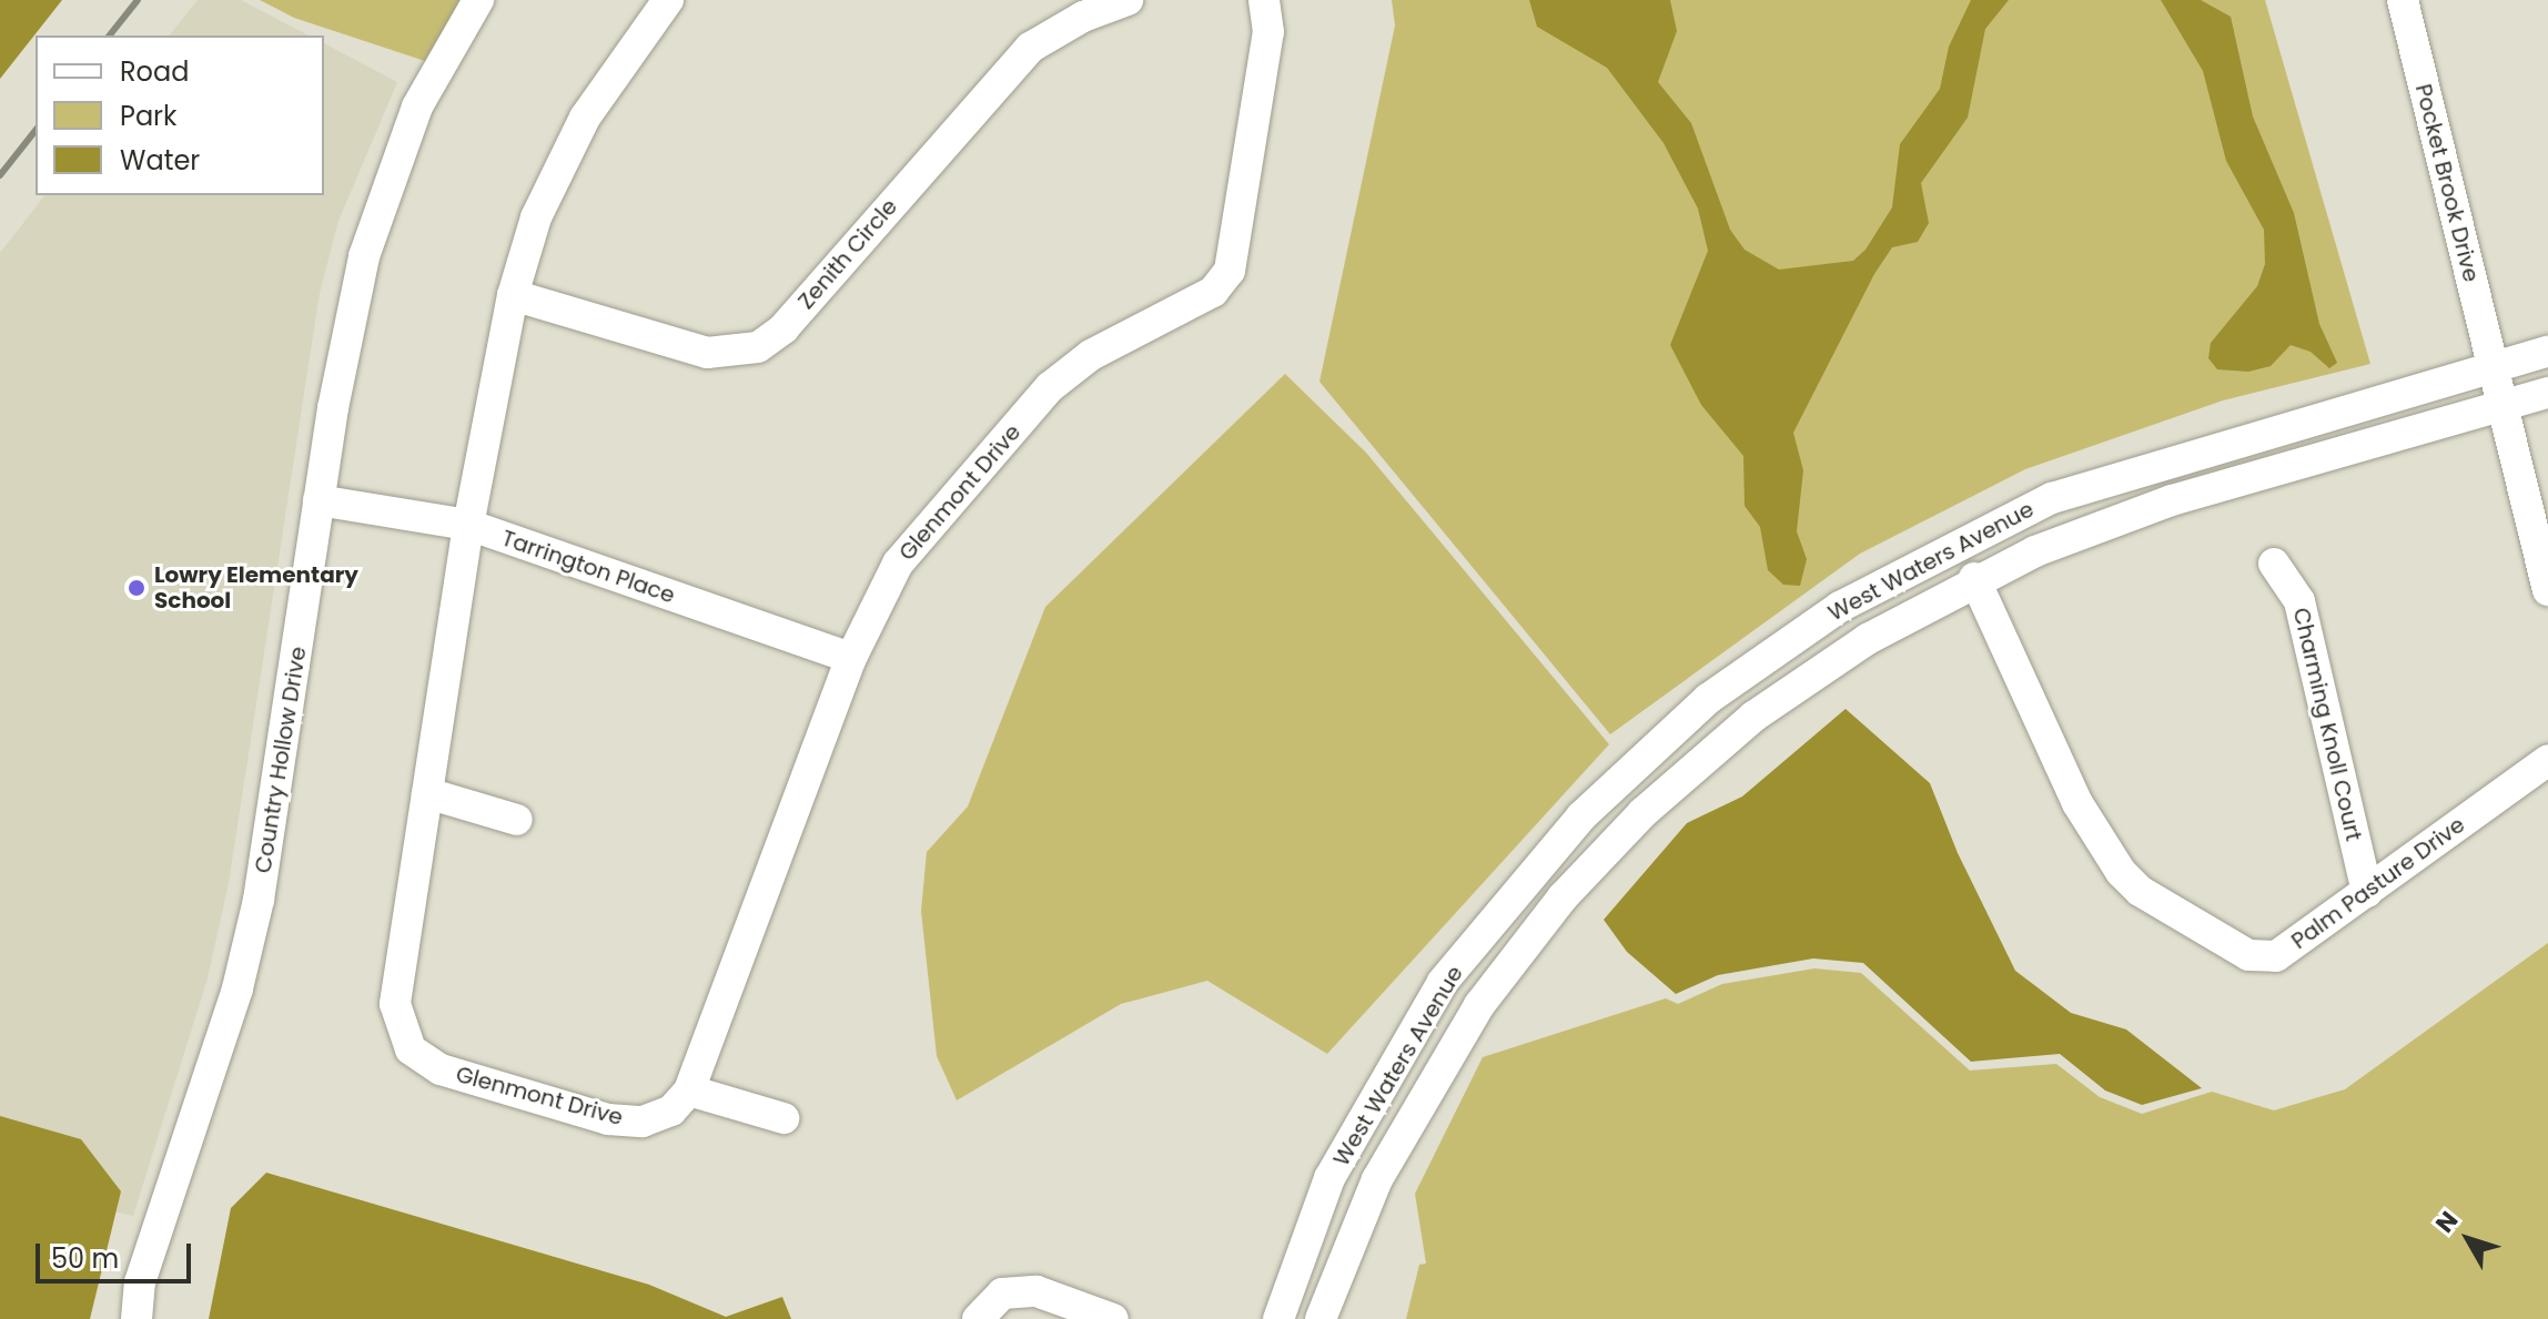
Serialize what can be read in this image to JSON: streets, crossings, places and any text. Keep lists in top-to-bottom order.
{
  "streets": {
    "street": [
      "Pocket Brook Drive",
      "Zenith Circle",
      "Glenmont Drive",
      "West Waters Avenue",
      "Tarrington Place",
      "Charming Knoll Court",
      "Country Hollow Drive",
      "Palm Pasture Drive"
    ]
  },
  "crossings": [
    ["Pocket Brook Drive", "West Waters Avenue"],
    ["Zenith Circle", "Glenmont Drive"],
    ["Glenmont Drive", "Tarrington Place"],
    ["West Waters Avenue", "Palm Pasture Drive"],
    ["Tarrington Place", "Country Hollow Drive"],
    ["Charming Knoll Court", "Palm Pasture Drive"]
  ],
  "places": ["Lowry Elementary School"],
  "legend": ["Road", "Park", "Water"],
  "scale_bar": "50 m",
  "north": "top left"
}
